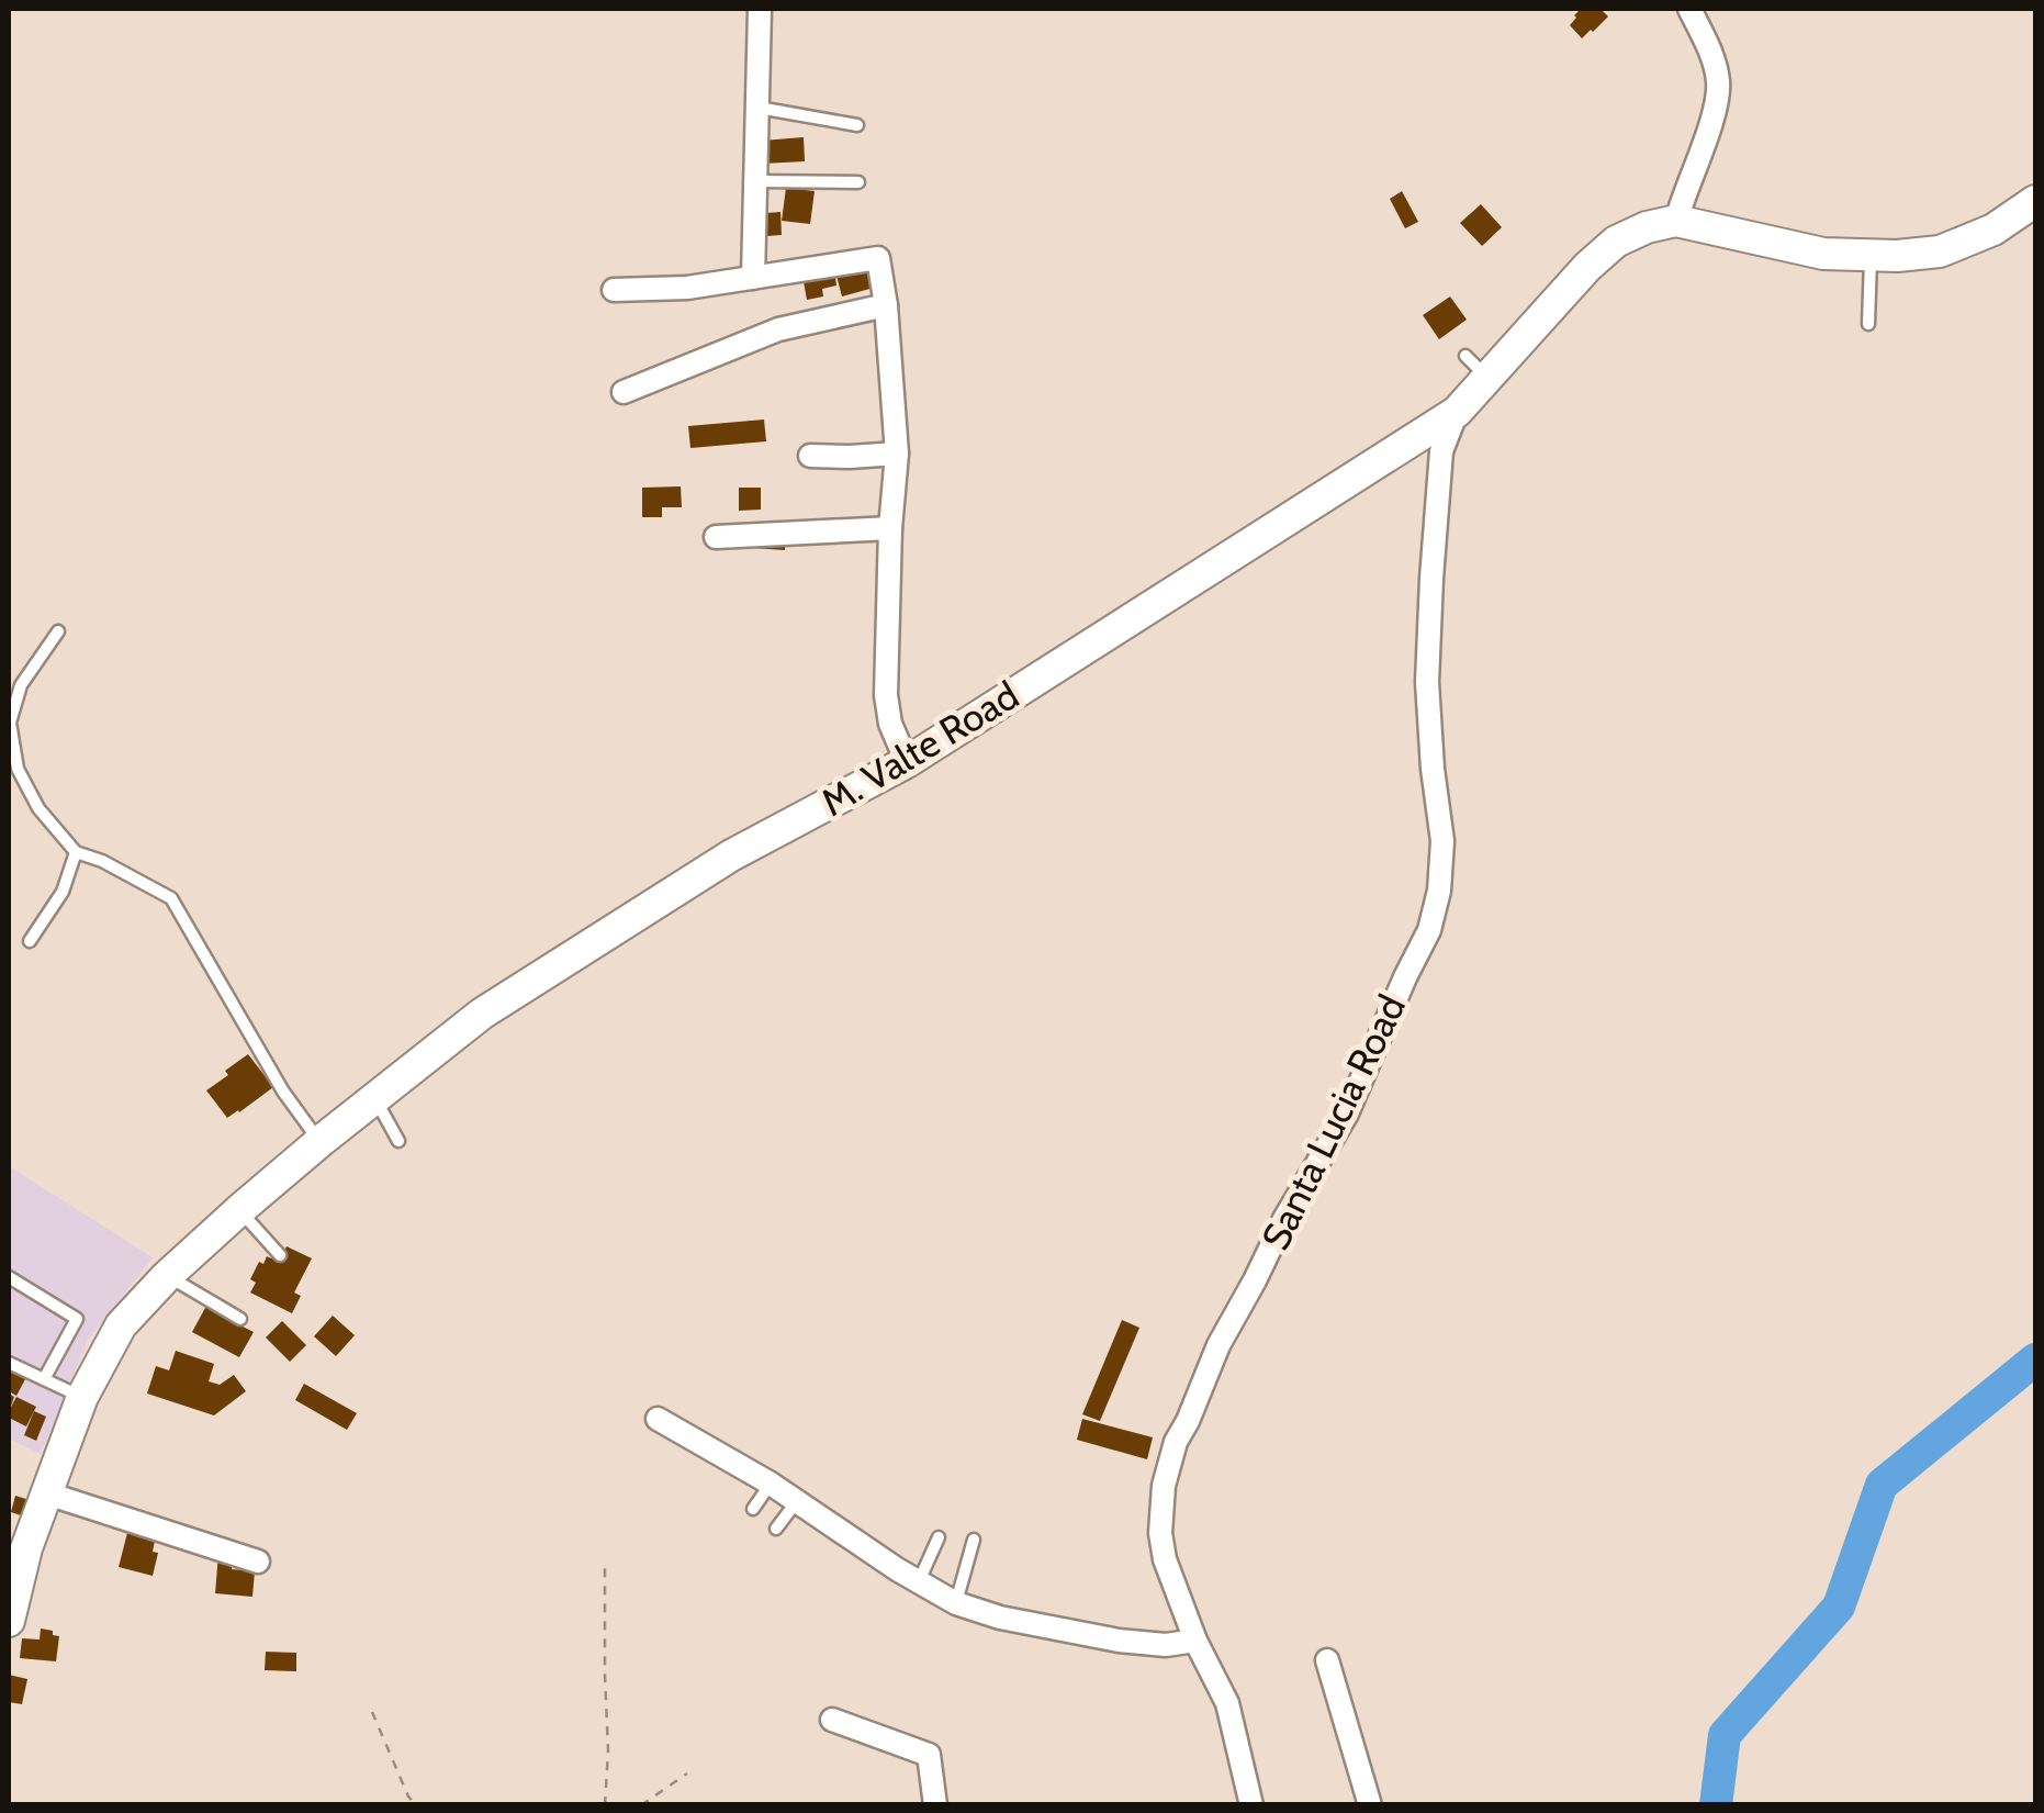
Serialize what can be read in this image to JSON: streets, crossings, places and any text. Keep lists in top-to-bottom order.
{
  "streets": {
    "main road": ["M. Valte Road"],
    "street": ["Santa Lucia Road"]
  },
  "crossings": [
    ["M. Valte Road", "Santa Lucia Road"]
  ]
}
